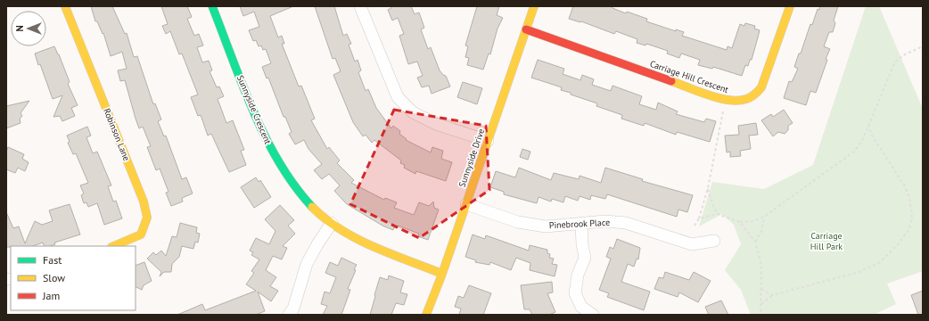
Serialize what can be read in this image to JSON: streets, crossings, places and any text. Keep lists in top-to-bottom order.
{
  "streets": {
    "street": [
      "Carriage Hill Crescent",
      "Sunnyside Crescent",
      "Robinson Lane",
      "Sunnyside Drive",
      "Pinebrook Place"
    ]
  },
  "crossings": [
    ["Carriage Hill Crescent", "Sunnyside Drive"],
    ["Sunnyside Crescent", "Sunnyside Drive"],
    ["Sunnyside Drive", "Pinebrook Place"]
  ],
  "parks": ["Carriage Hill Park"],
  "legend": ["Fast", "Slow", "Jam"],
  "north": "left"
}
